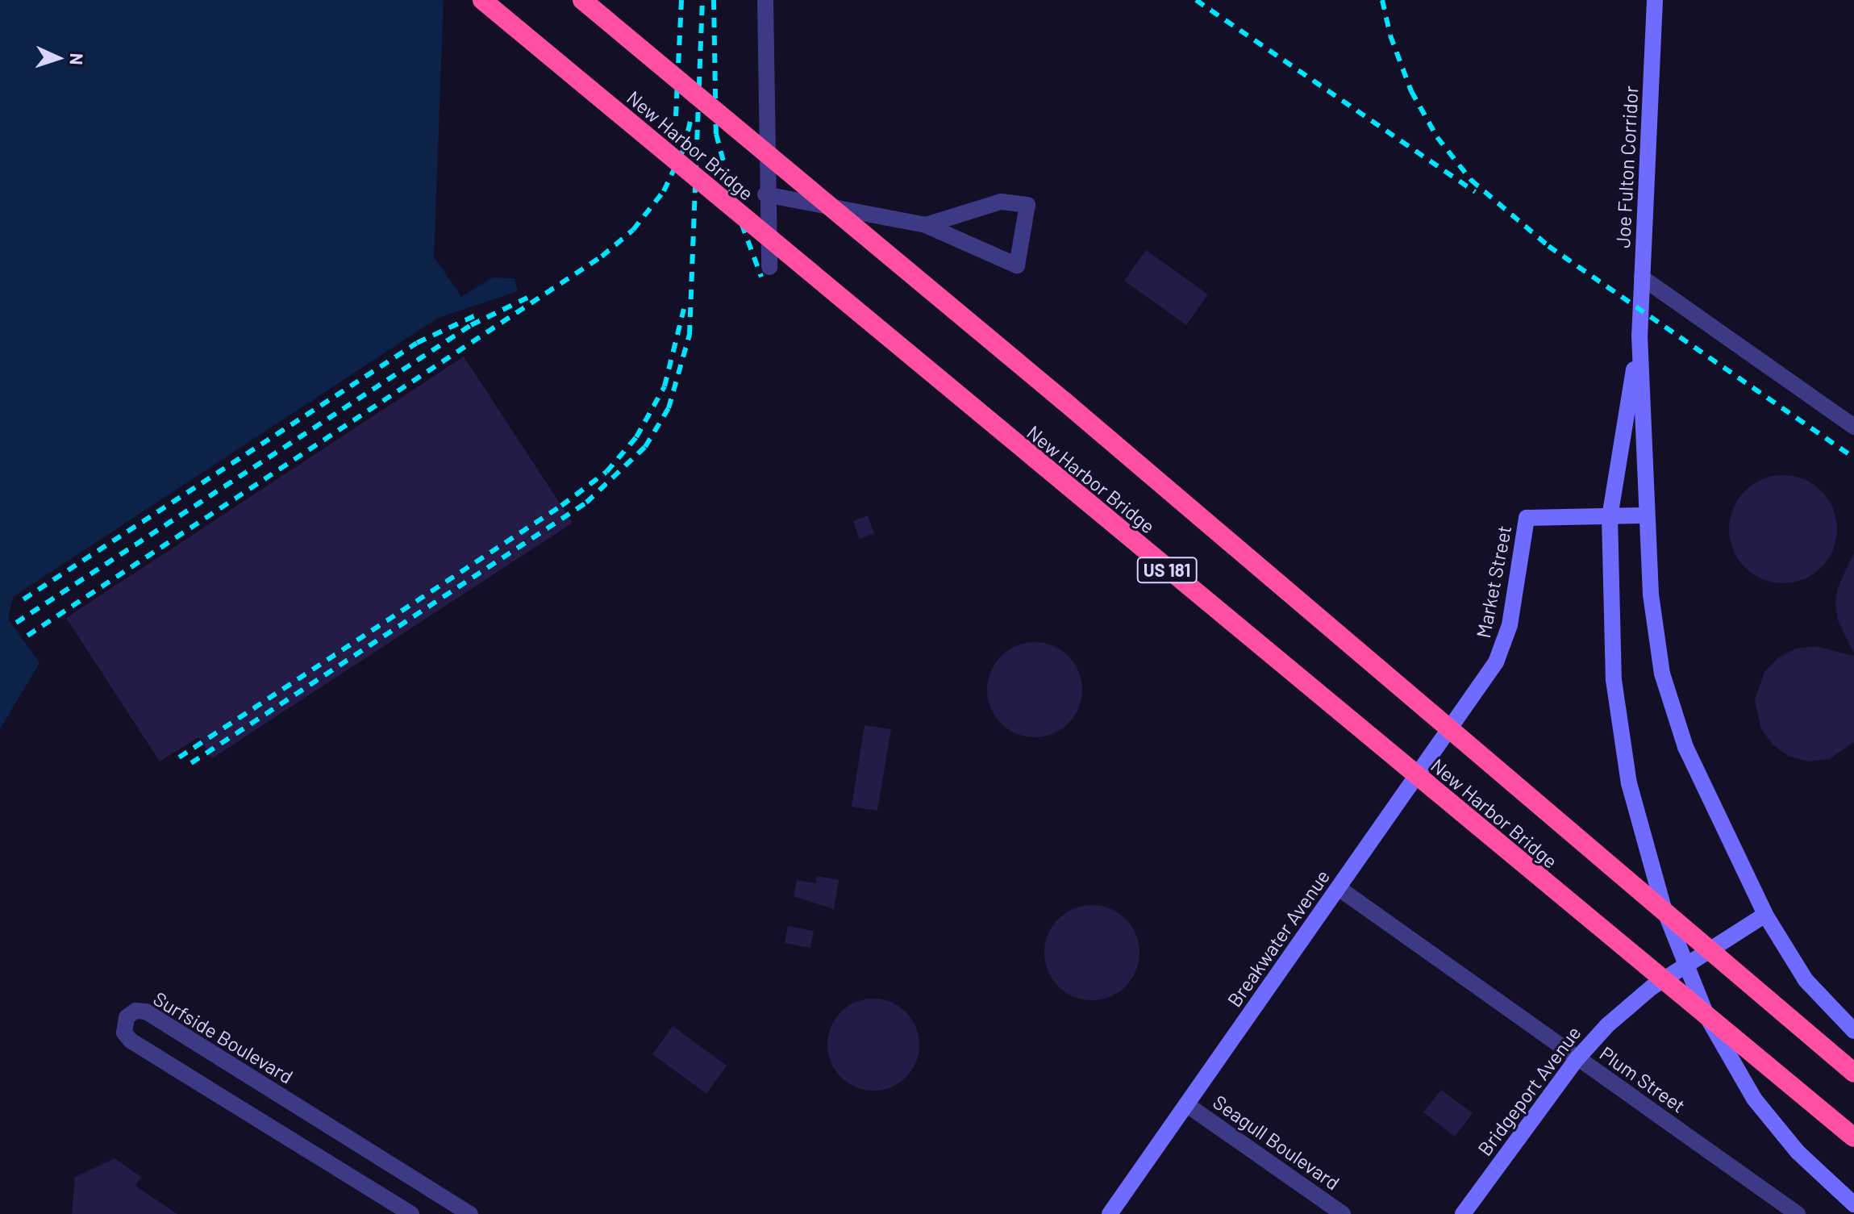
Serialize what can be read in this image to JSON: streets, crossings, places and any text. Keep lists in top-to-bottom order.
{
  "streets": {
    "highway": ["New Harbor Bridge", "US 181"],
    "street": [
      "Joe Fulton Corridor",
      "Market Street",
      "Breakwater Avenue",
      "Surfside Boulevard",
      "Plum Street",
      "Bridgeport Avenue",
      "Seagull Boulevard"
    ]
  },
  "crossings": [
    ["Joe Fulton Corridor", "Market Street"],
    ["Joe Fulton Corridor", "Bridgeport Avenue"],
    ["Market Street", "Breakwater Avenue"],
    ["Breakwater Avenue", "Plum Street"],
    ["Breakwater Avenue", "Seagull Boulevard"],
    ["Plum Street", "Bridgeport Avenue"]
  ],
  "north": "right"
}
